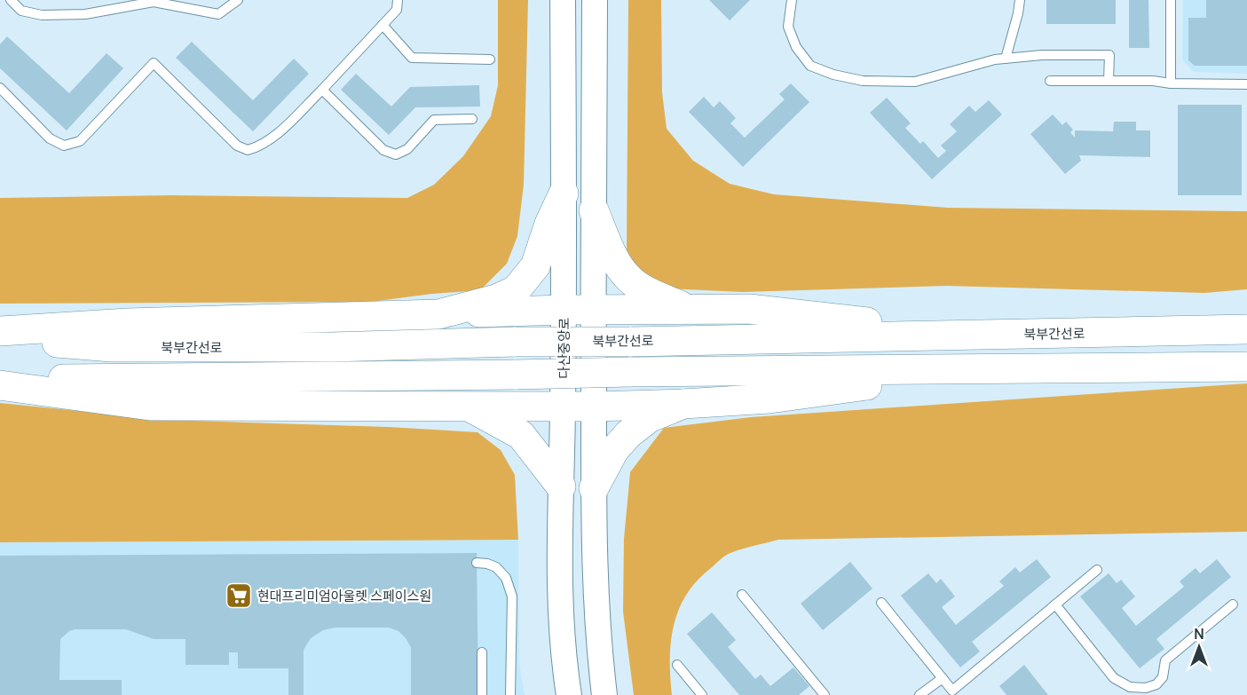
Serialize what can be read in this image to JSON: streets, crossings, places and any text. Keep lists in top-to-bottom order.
{
  "streets": {
    "highway": ["북부간선로"],
    "street": ["다산중앙로"]
  },
  "places": {
    "supermarket": ["현대프리미엄아울렛 스페이스원"]
  },
  "north": "top"
}
